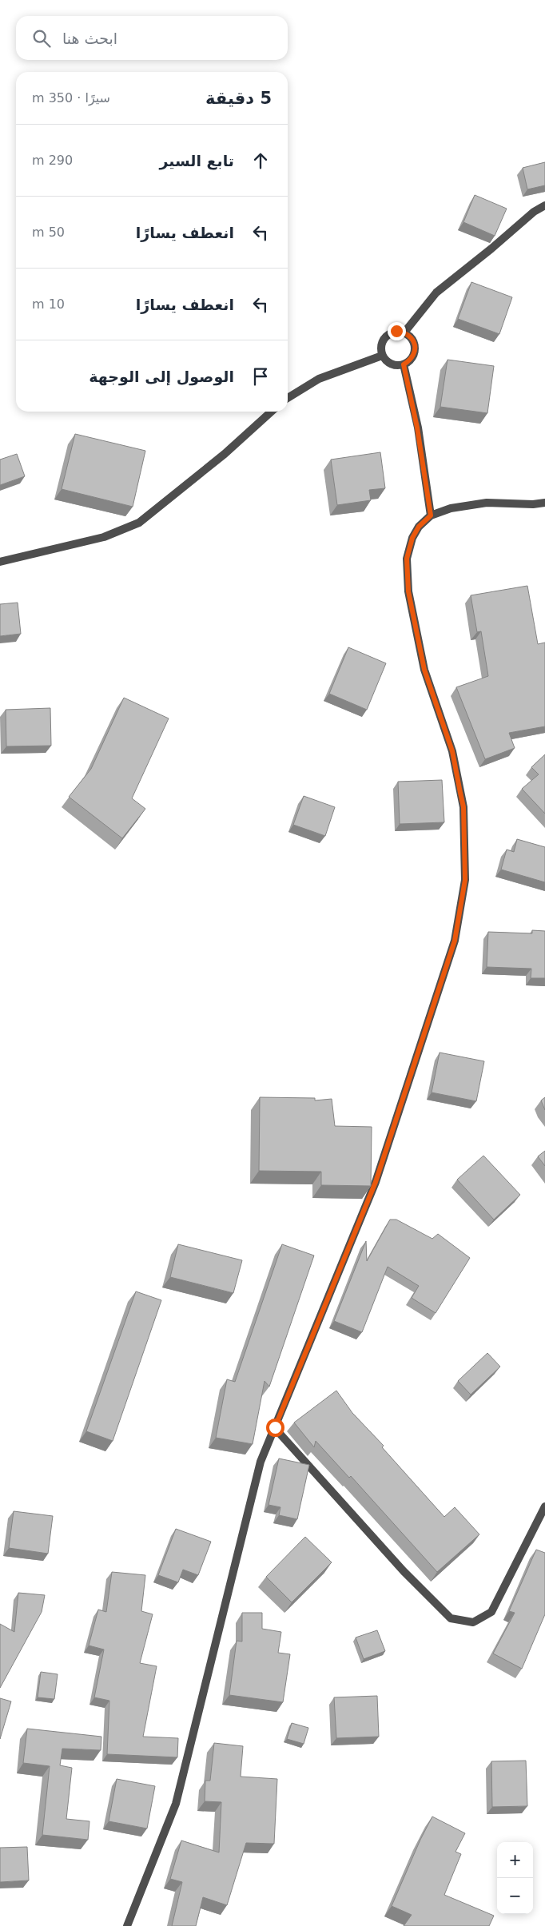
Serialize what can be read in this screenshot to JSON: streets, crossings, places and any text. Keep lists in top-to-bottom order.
{
  "page": {
    "search": "ابحث هنا",
    "heading": ["5 دقيقة", "سيرًا · 350 m"],
    "list": [
      ["تابع السير", "290 m"],
      ["انعطف يسارًا", "50 m"],
      ["انعطف يسارًا", "10 m"],
      "الوصول إلى الوجهة"
    ],
    "map_buttons": ["+", "−"]
  }
}
